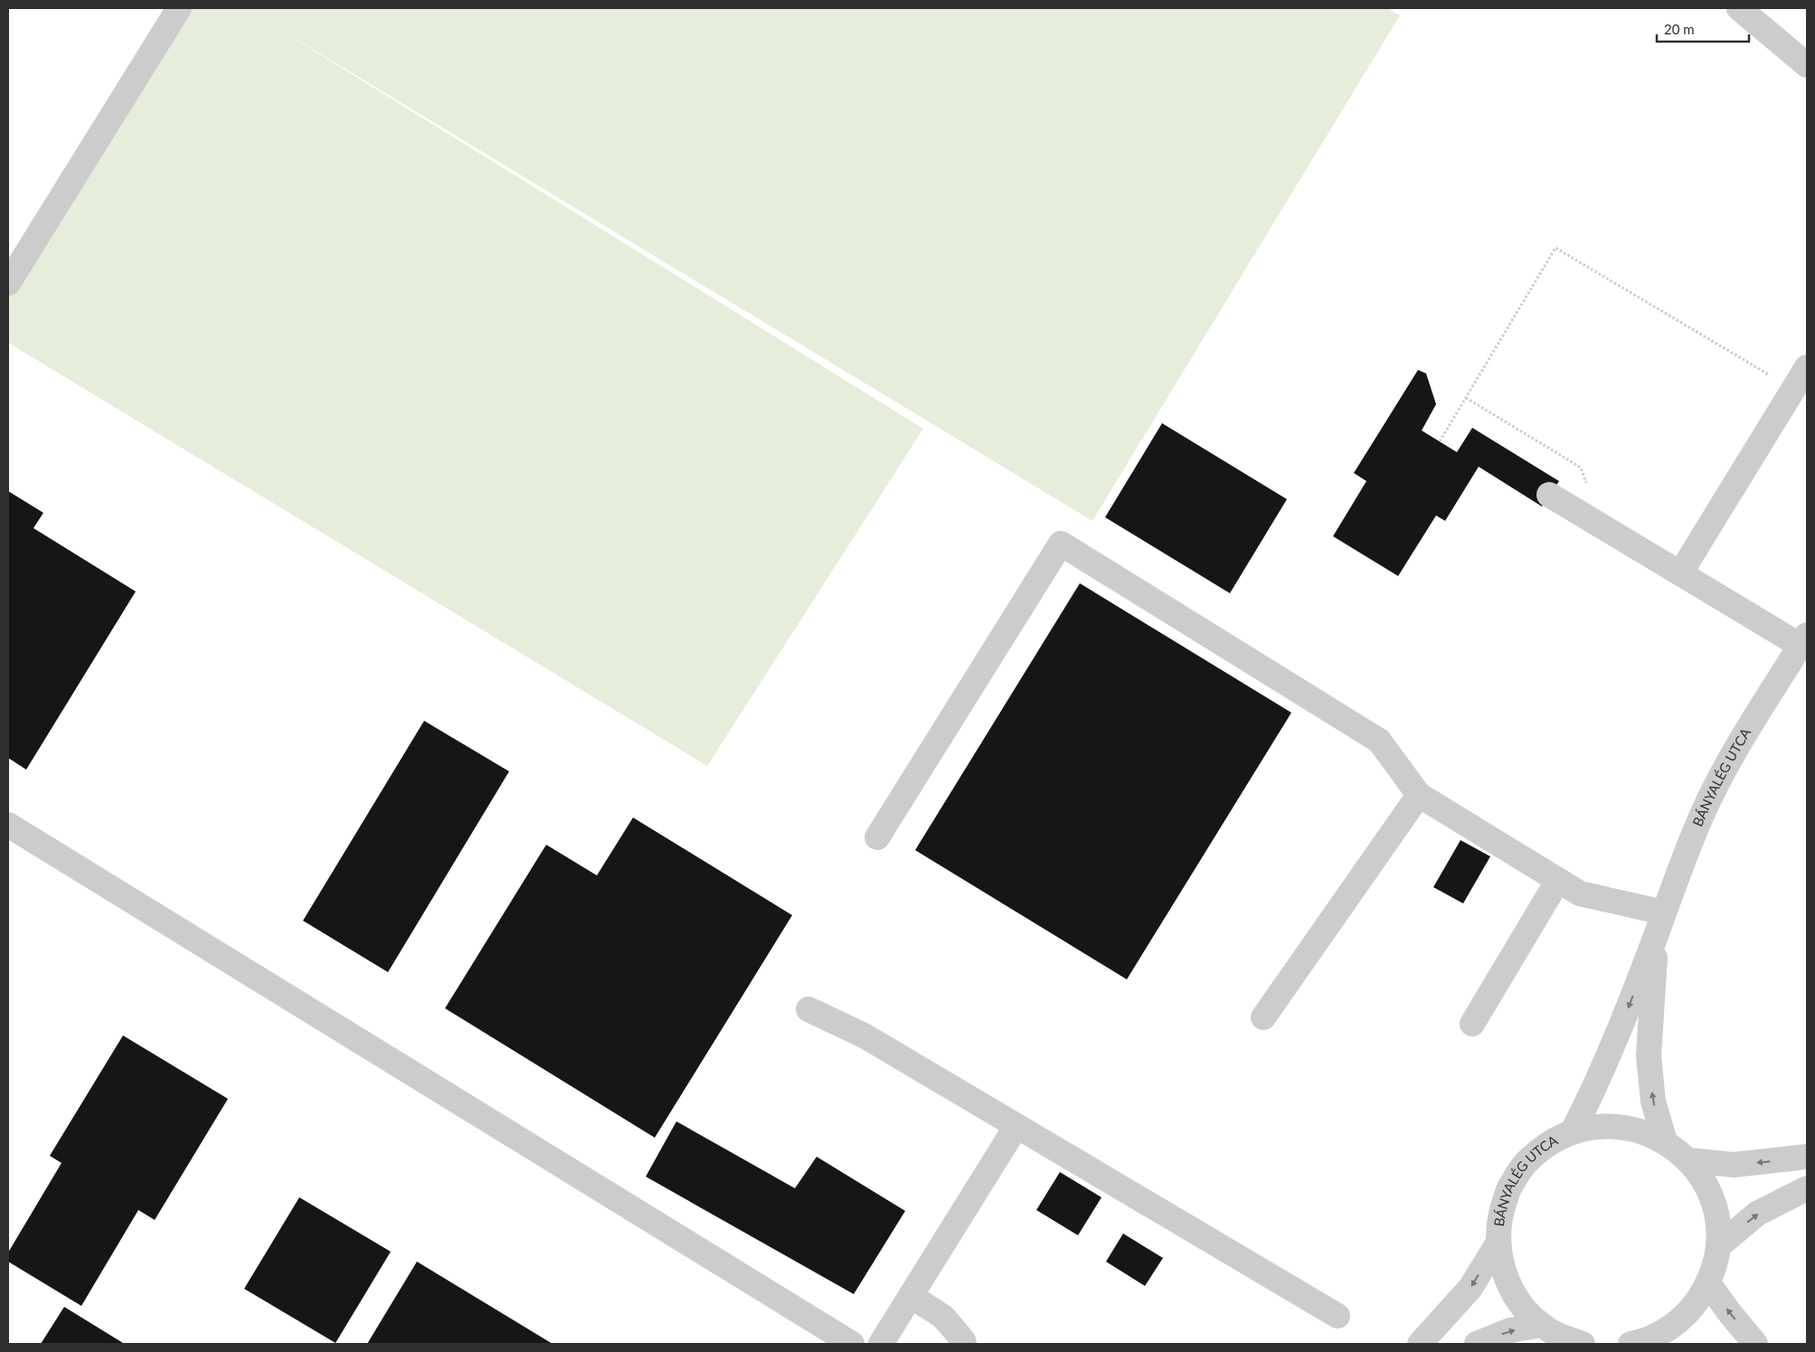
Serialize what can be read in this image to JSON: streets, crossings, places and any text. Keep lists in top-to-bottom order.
{
  "streets": {
    "street": ["BÁNYALÉG UTCA"]
  },
  "scale_bar": "20 m"
}
